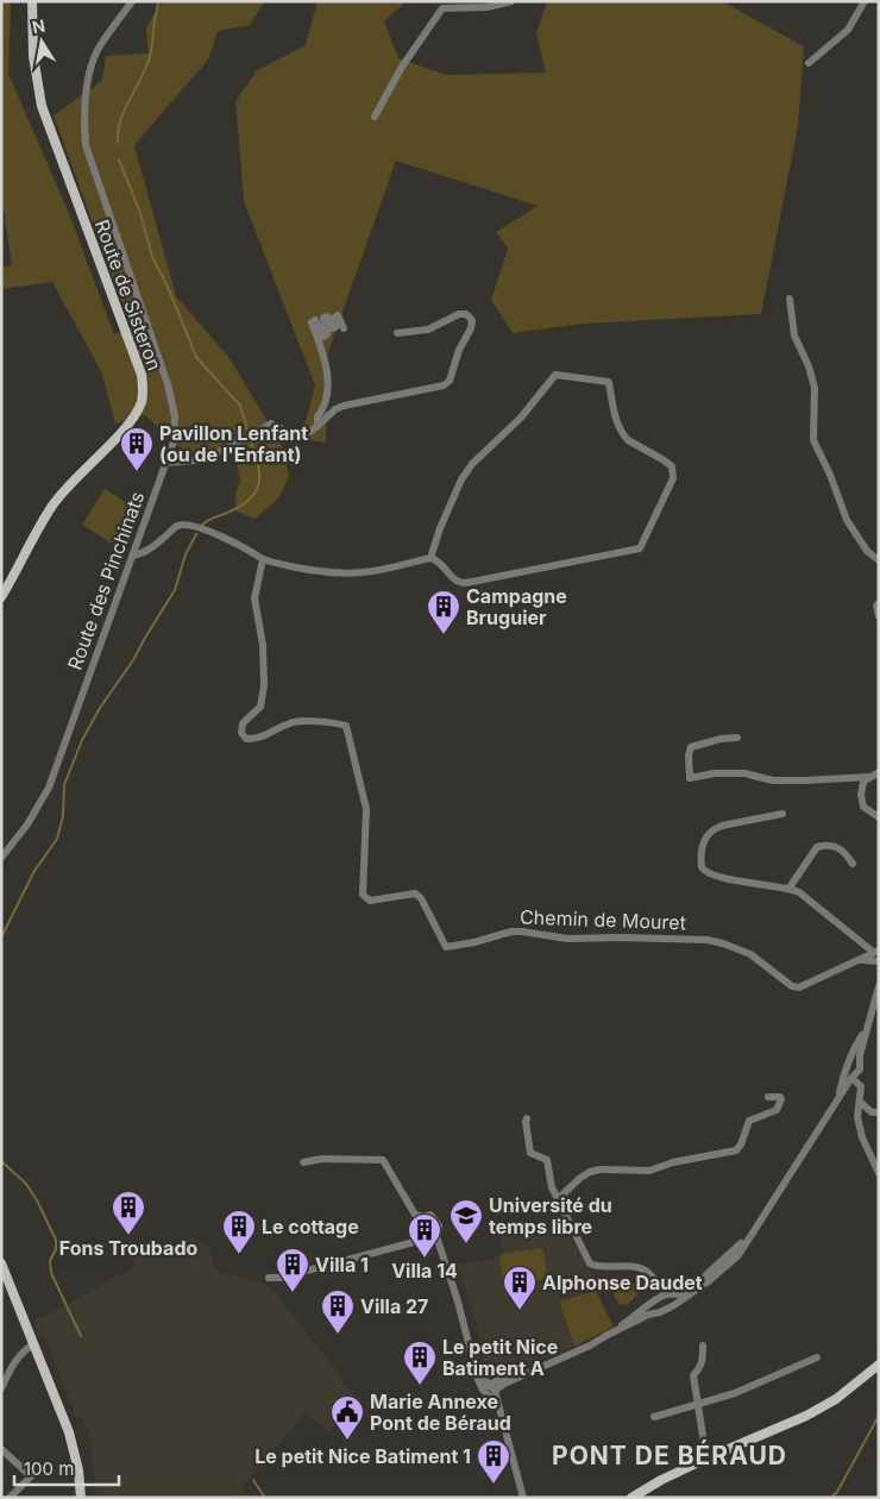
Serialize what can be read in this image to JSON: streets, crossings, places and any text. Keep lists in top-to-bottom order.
{
  "streets": {
    "main road": ["Route de Sisteron"],
    "street": ["Route des Pinchinats", "Chemin de Mouret"]
  },
  "districts": ["PONT DE BÉRAUD"],
  "places": {
    "building": [
      "Pavillon Lenfant (ou de l'Enfant)",
      "Campagne Bruguier",
      "Fons Troubado",
      "Le cottage",
      "Villa 14",
      "Villa 1",
      "Alphonse Daudet",
      "Villa 27",
      "Le petit Nice Batiment A",
      "Le petit Nice Batiment 1"
    ],
    "school or university": ["Université du temps libre"],
    "public building": ["Marie Annexe Pont de Béraud"]
  },
  "scale_bar": "100 m",
  "north": "top"
}
